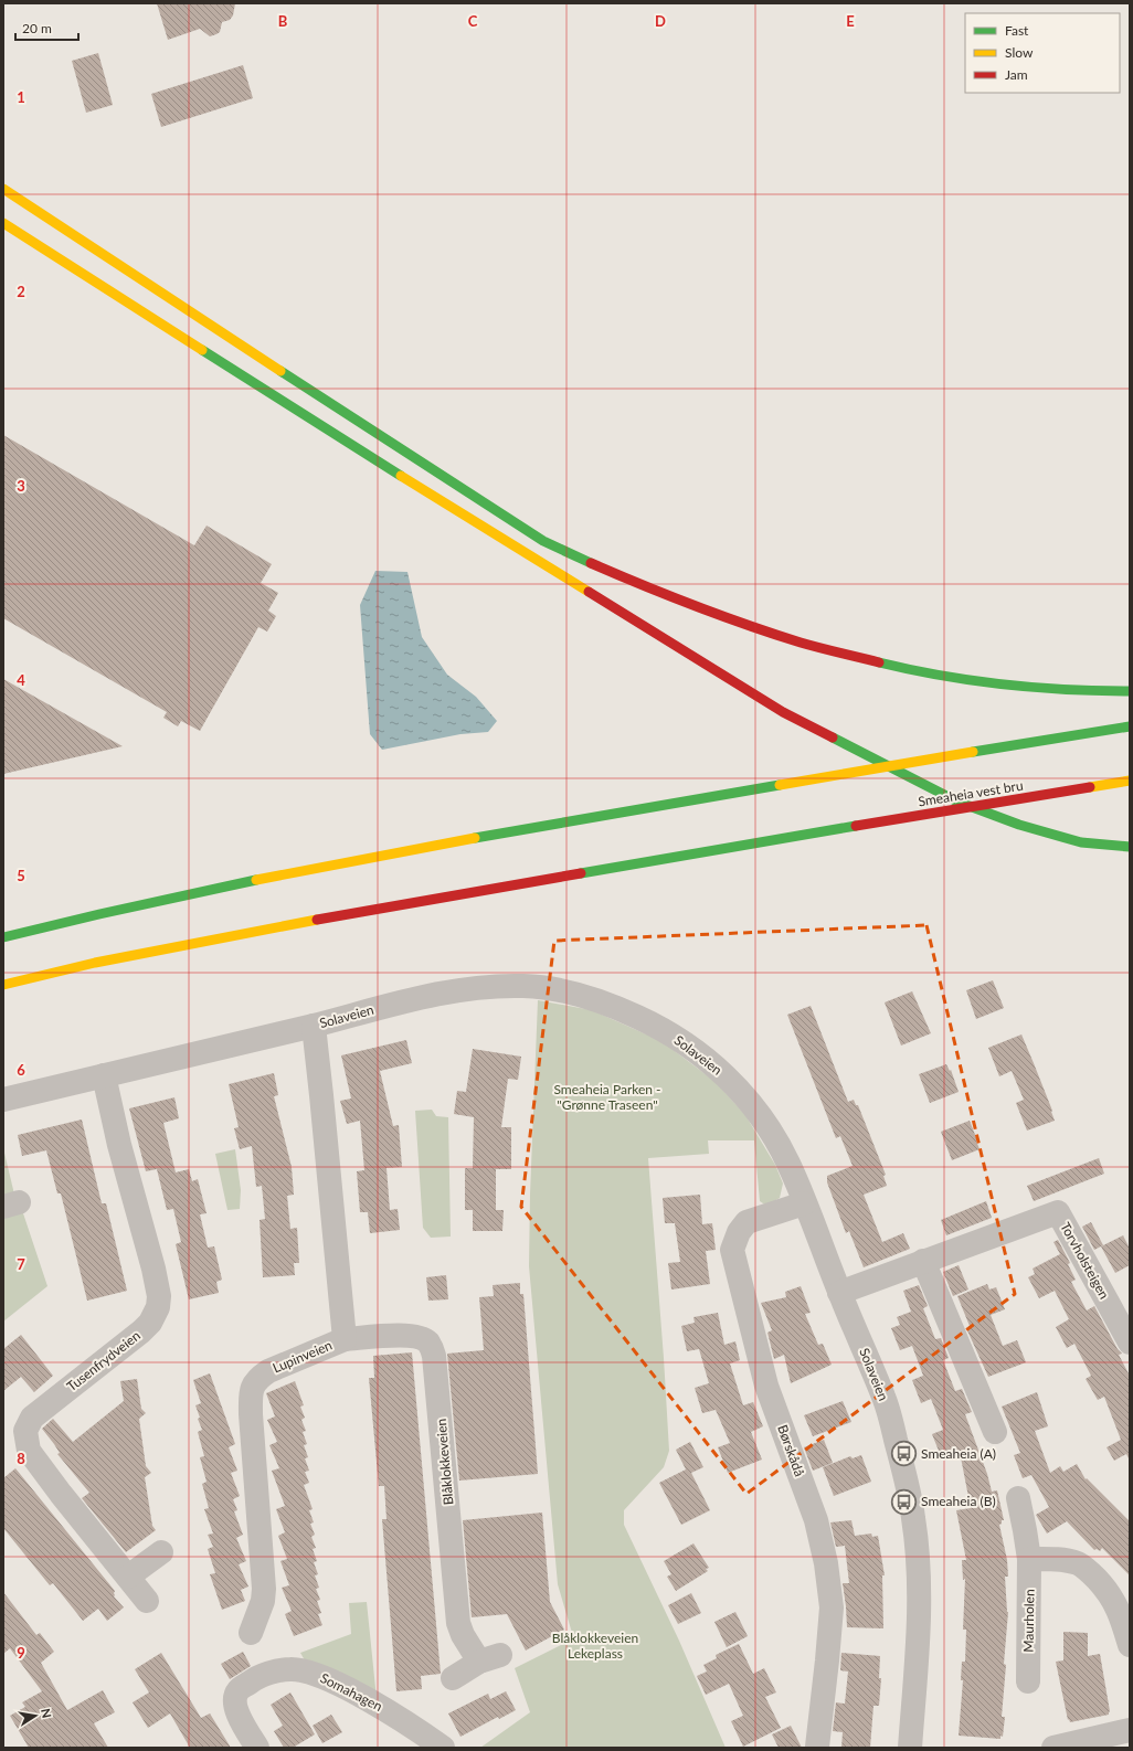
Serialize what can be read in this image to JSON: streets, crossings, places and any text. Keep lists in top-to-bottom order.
{
  "streets": {
    "highway": ["Smeaheia vest bru"],
    "street": [
      "Solaveien",
      "Torvholsteigen",
      "Lupinveien",
      "Tusenfrydveien",
      "Børskådå",
      "Blåklokkeveien",
      "Maurholen",
      "Somahagen"
    ]
  },
  "crossings": [
    ["Solaveien", "Torvholsteigen"],
    ["Solaveien", "Lupinveien"],
    ["Solaveien", "Tusenfrydveien"],
    ["Solaveien", "Børskådå"],
    ["Lupinveien", "Blåklokkeveien"]
  ],
  "parks": ["Smeaheia Parken - \"Grønne Traseen\"", "Blåklokkeveien Lekeplass"],
  "places": {
    "bus stop": ["Smeaheia (A)", "Smeaheia (B)"]
  },
  "legend": ["Fast", "Slow", "Jam"],
  "scale_bar": "20 m",
  "north": "right",
  "grid": {
    "columns": [
      "B",
      "C",
      "D",
      "E"
    ],
    "rows": [
      "1",
      "2",
      "3",
      "4",
      "5",
      "6",
      "7",
      "8",
      "9"
    ]
  }
}
